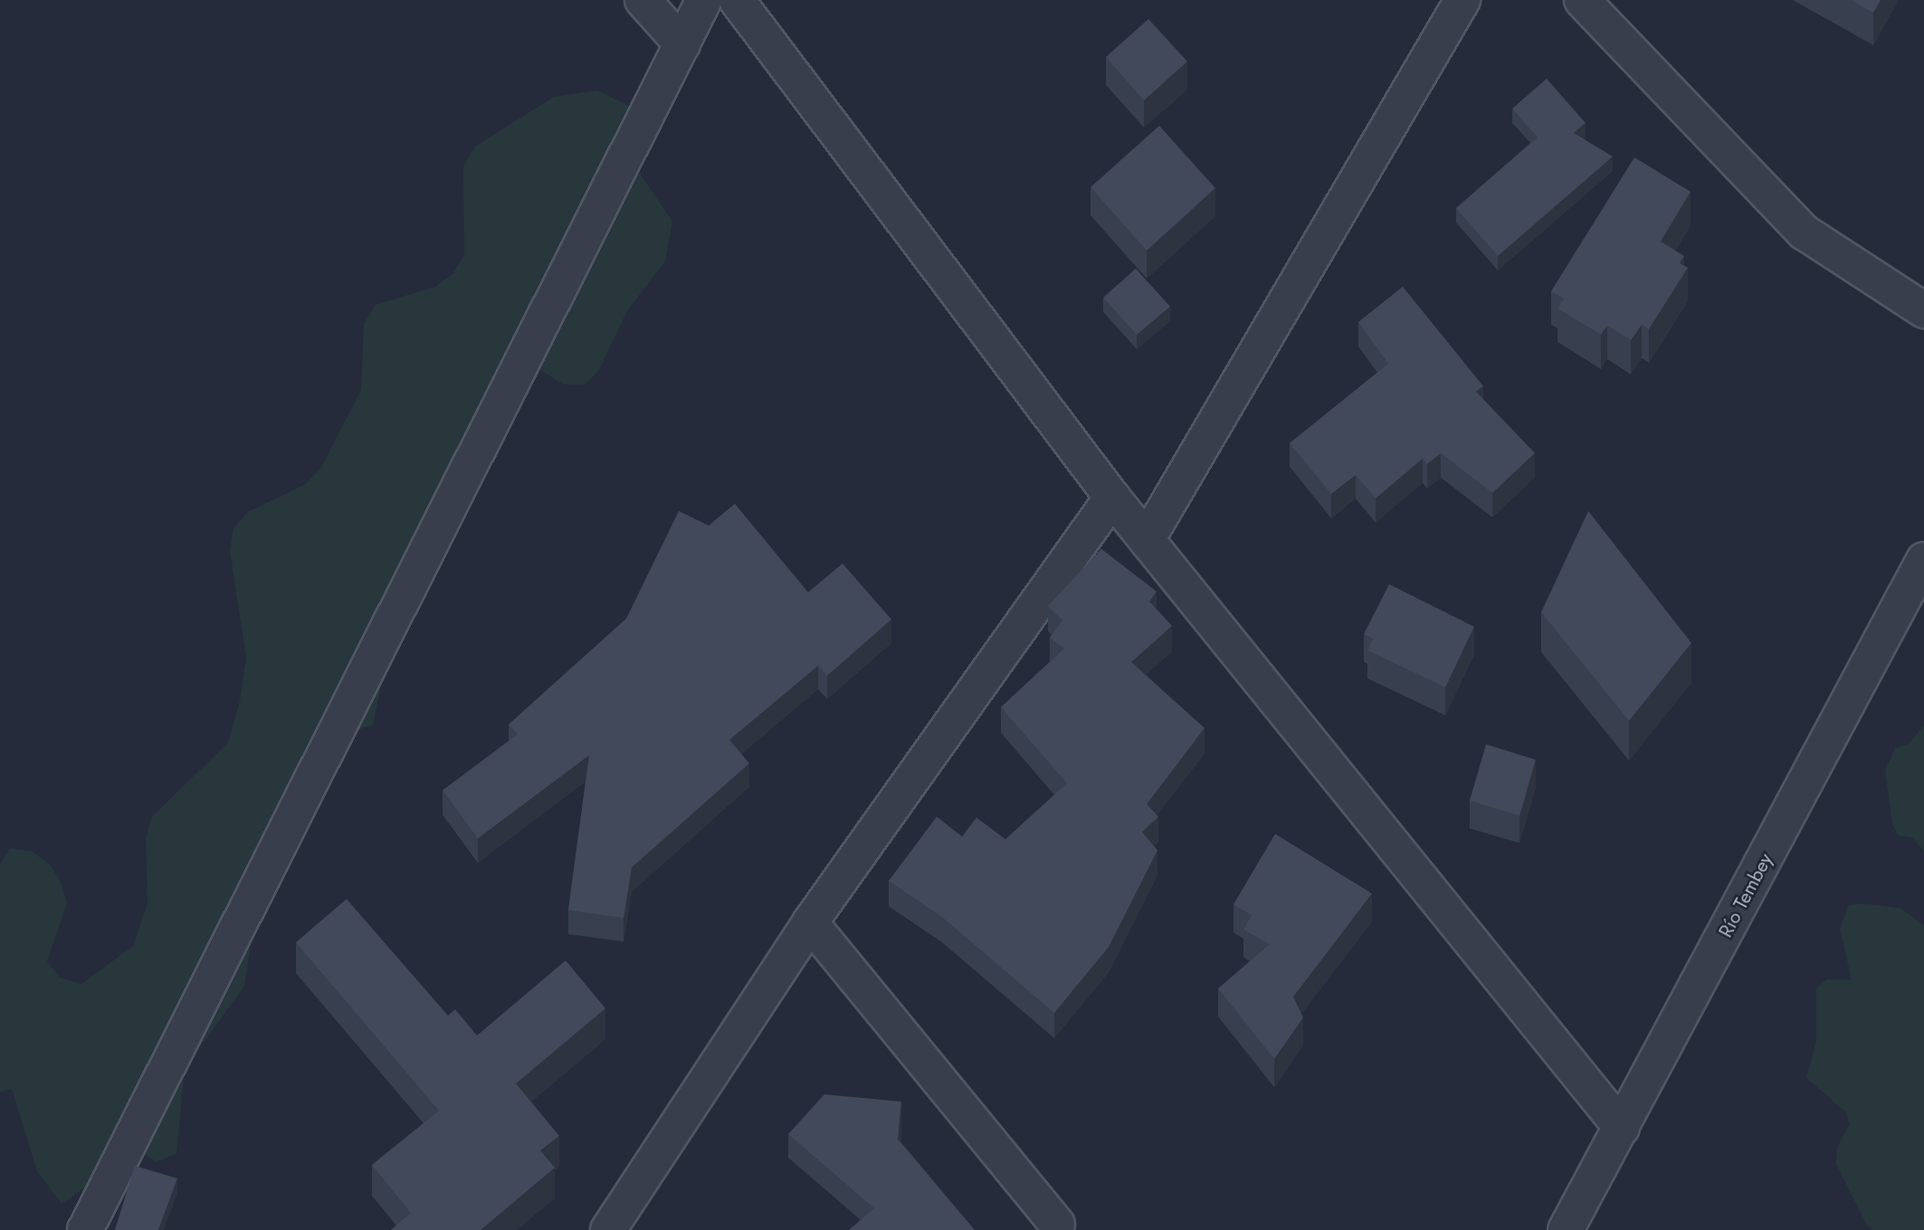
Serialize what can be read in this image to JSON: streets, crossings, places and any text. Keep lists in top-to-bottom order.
{
  "streets": {
    "street": ["Río Tembey"]
  }
}
